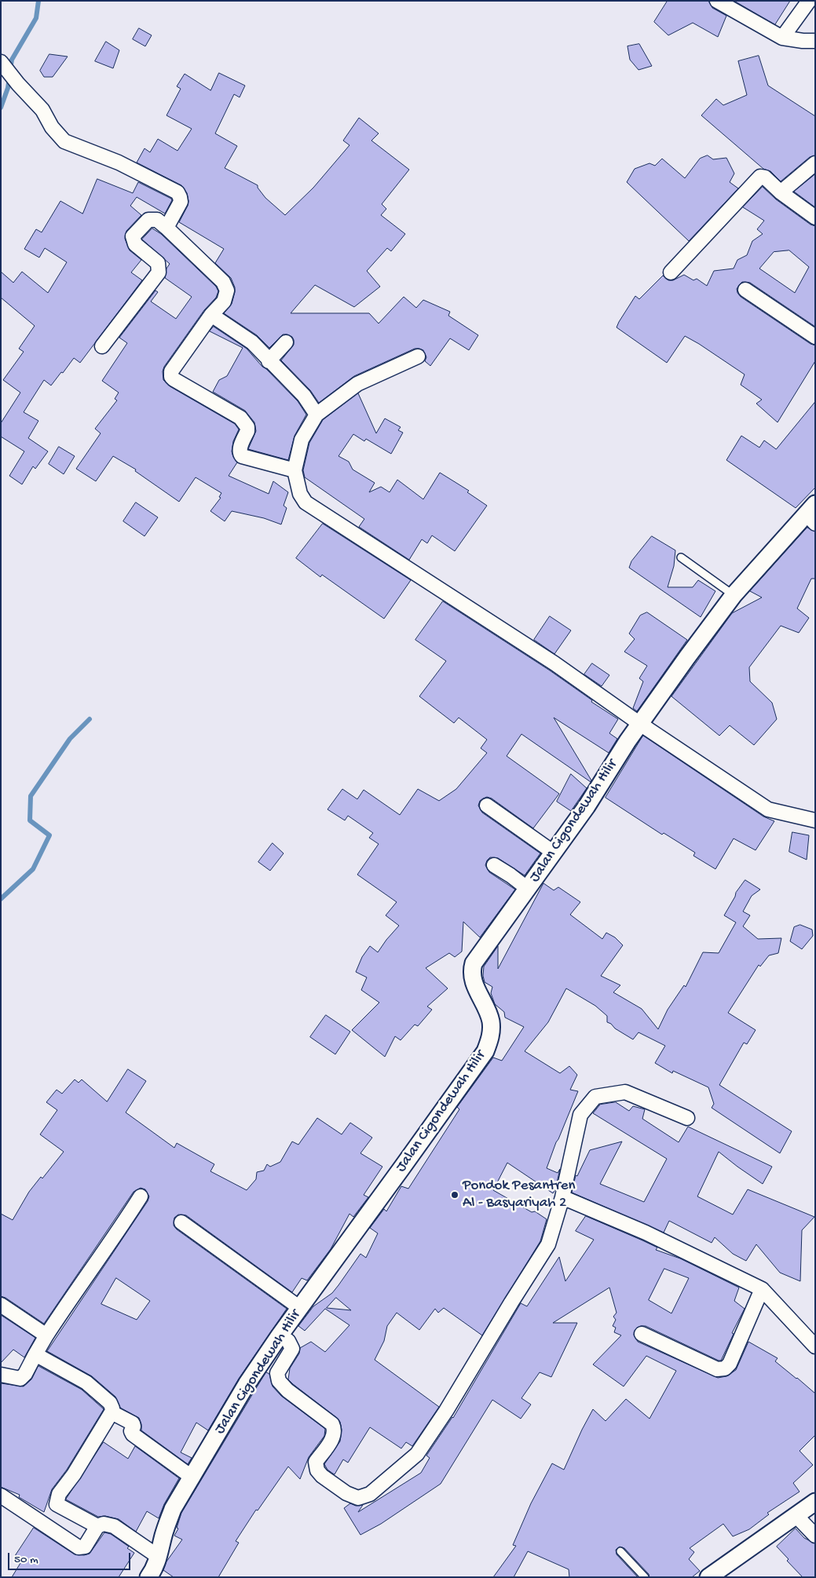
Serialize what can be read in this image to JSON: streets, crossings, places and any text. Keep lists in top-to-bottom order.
{
  "streets": {
    "street": ["Jalan Cigondewah Hilir"]
  },
  "places": ["Pondok Pesantren Al - Basyariyah 2"],
  "scale_bar": "50 m"
}
